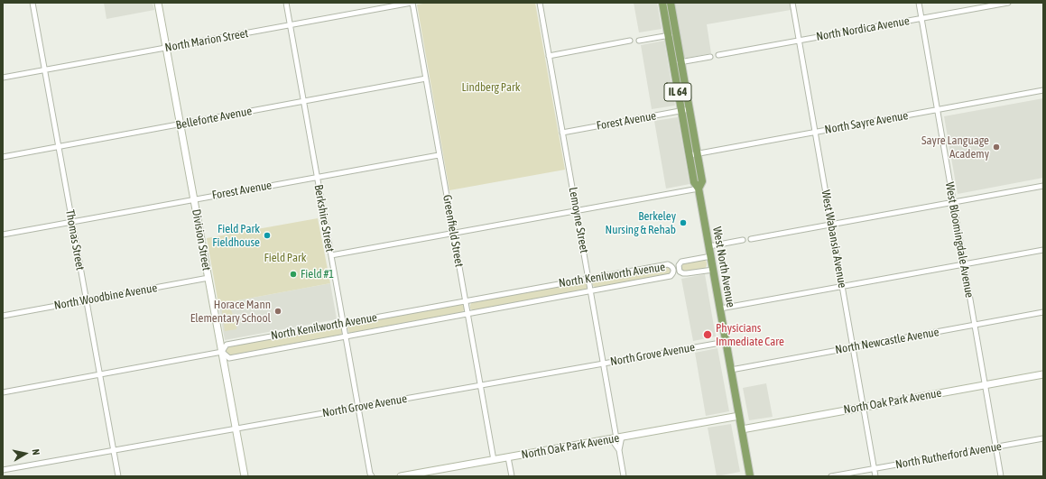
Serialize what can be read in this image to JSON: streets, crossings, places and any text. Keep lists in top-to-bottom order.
{
  "streets": {
    "main road": ["IL 64", "West North Avenue"],
    "street": [
      "North Nordica Avenue",
      "North Marion Street",
      "Belleforte Avenue",
      "Forest Avenue",
      "North Sayre Avenue",
      "Berkshire Street",
      "Lemoyne Street",
      "Greenfield Street",
      "West Wabansia Avenue",
      "Thomas Street",
      "Division Street",
      "West Bloomingdale Avenue",
      "North Kenilworth Avenue",
      "North Woodbine Avenue",
      "North Newcastle Avenue",
      "North Grove Avenue",
      "North Oak Park Avenue",
      "North Rutherford Avenue"
    ]
  },
  "crossings": [
    ["North Nordica Avenue", "West Wabansia Avenue"],
    ["North Nordica Avenue", "West Bloomingdale Avenue"],
    ["North Marion Street", "Berkshire Street"],
    ["North Marion Street", "Greenfield Street"],
    ["North Marion Street", "Thomas Street"],
    ["North Marion Street", "Division Street"],
    ["Belleforte Avenue", "Berkshire Street"],
    ["Belleforte Avenue", "Greenfield Street"],
    ["Belleforte Avenue", "Thomas Street"],
    ["Belleforte Avenue", "Division Street"],
    ["Forest Avenue", "Berkshire Street"],
    ["Forest Avenue", "Lemoyne Street"],
    ["Forest Avenue", "Greenfield Street"],
    ["Forest Avenue", "Thomas Street"],
    ["Forest Avenue", "Division Street"],
    ["Forest Avenue", "West North Avenue"],
    ["North Sayre Avenue", "West Wabansia Avenue"],
    ["North Sayre Avenue", "West Bloomingdale Avenue"],
    ["North Sayre Avenue", "West North Avenue"],
    ["Berkshire Street", "North Kenilworth Avenue"],
    ["Berkshire Street", "North Grove Avenue"],
    ["Lemoyne Street", "North Kenilworth Avenue"],
    ["Lemoyne Street", "North Grove Avenue"],
    ["Lemoyne Street", "North Oak Park Avenue"],
    ["Greenfield Street", "North Kenilworth Avenue"],
    ["Greenfield Street", "North Grove Avenue"],
    ["Greenfield Street", "North Oak Park Avenue"],
    ["West Wabansia Avenue", "North Newcastle Avenue"],
    ["West Wabansia Avenue", "North Oak Park Avenue"],
    ["West Wabansia Avenue", "North Rutherford Avenue"],
    ["Thomas Street", "North Kenilworth Avenue"],
    ["Thomas Street", "North Woodbine Avenue"],
    ["Thomas Street", "North Grove Avenue"],
    ["Division Street", "North Kenilworth Avenue"],
    ["Division Street", "North Woodbine Avenue"],
    ["Division Street", "North Grove Avenue"],
    ["West Bloomingdale Avenue", "North Newcastle Avenue"],
    ["West Bloomingdale Avenue", "North Oak Park Avenue"],
    ["West Bloomingdale Avenue", "North Rutherford Avenue"],
    ["West North Avenue", "North Kenilworth Avenue"],
    ["West North Avenue", "North Newcastle Avenue"],
    ["West North Avenue", "North Grove Avenue"],
    ["West North Avenue", "North Oak Park Avenue"]
  ],
  "parks": ["Lindberg Park", "Field Park"],
  "places": [
    "Sayre Language Academy",
    "Berkeley Nursing & Rehab",
    "Field Park Fieldhouse",
    "Field #1",
    "Horace Mann Elementary School",
    "Physicians Immediate Care"
  ],
  "north": "right"
}
